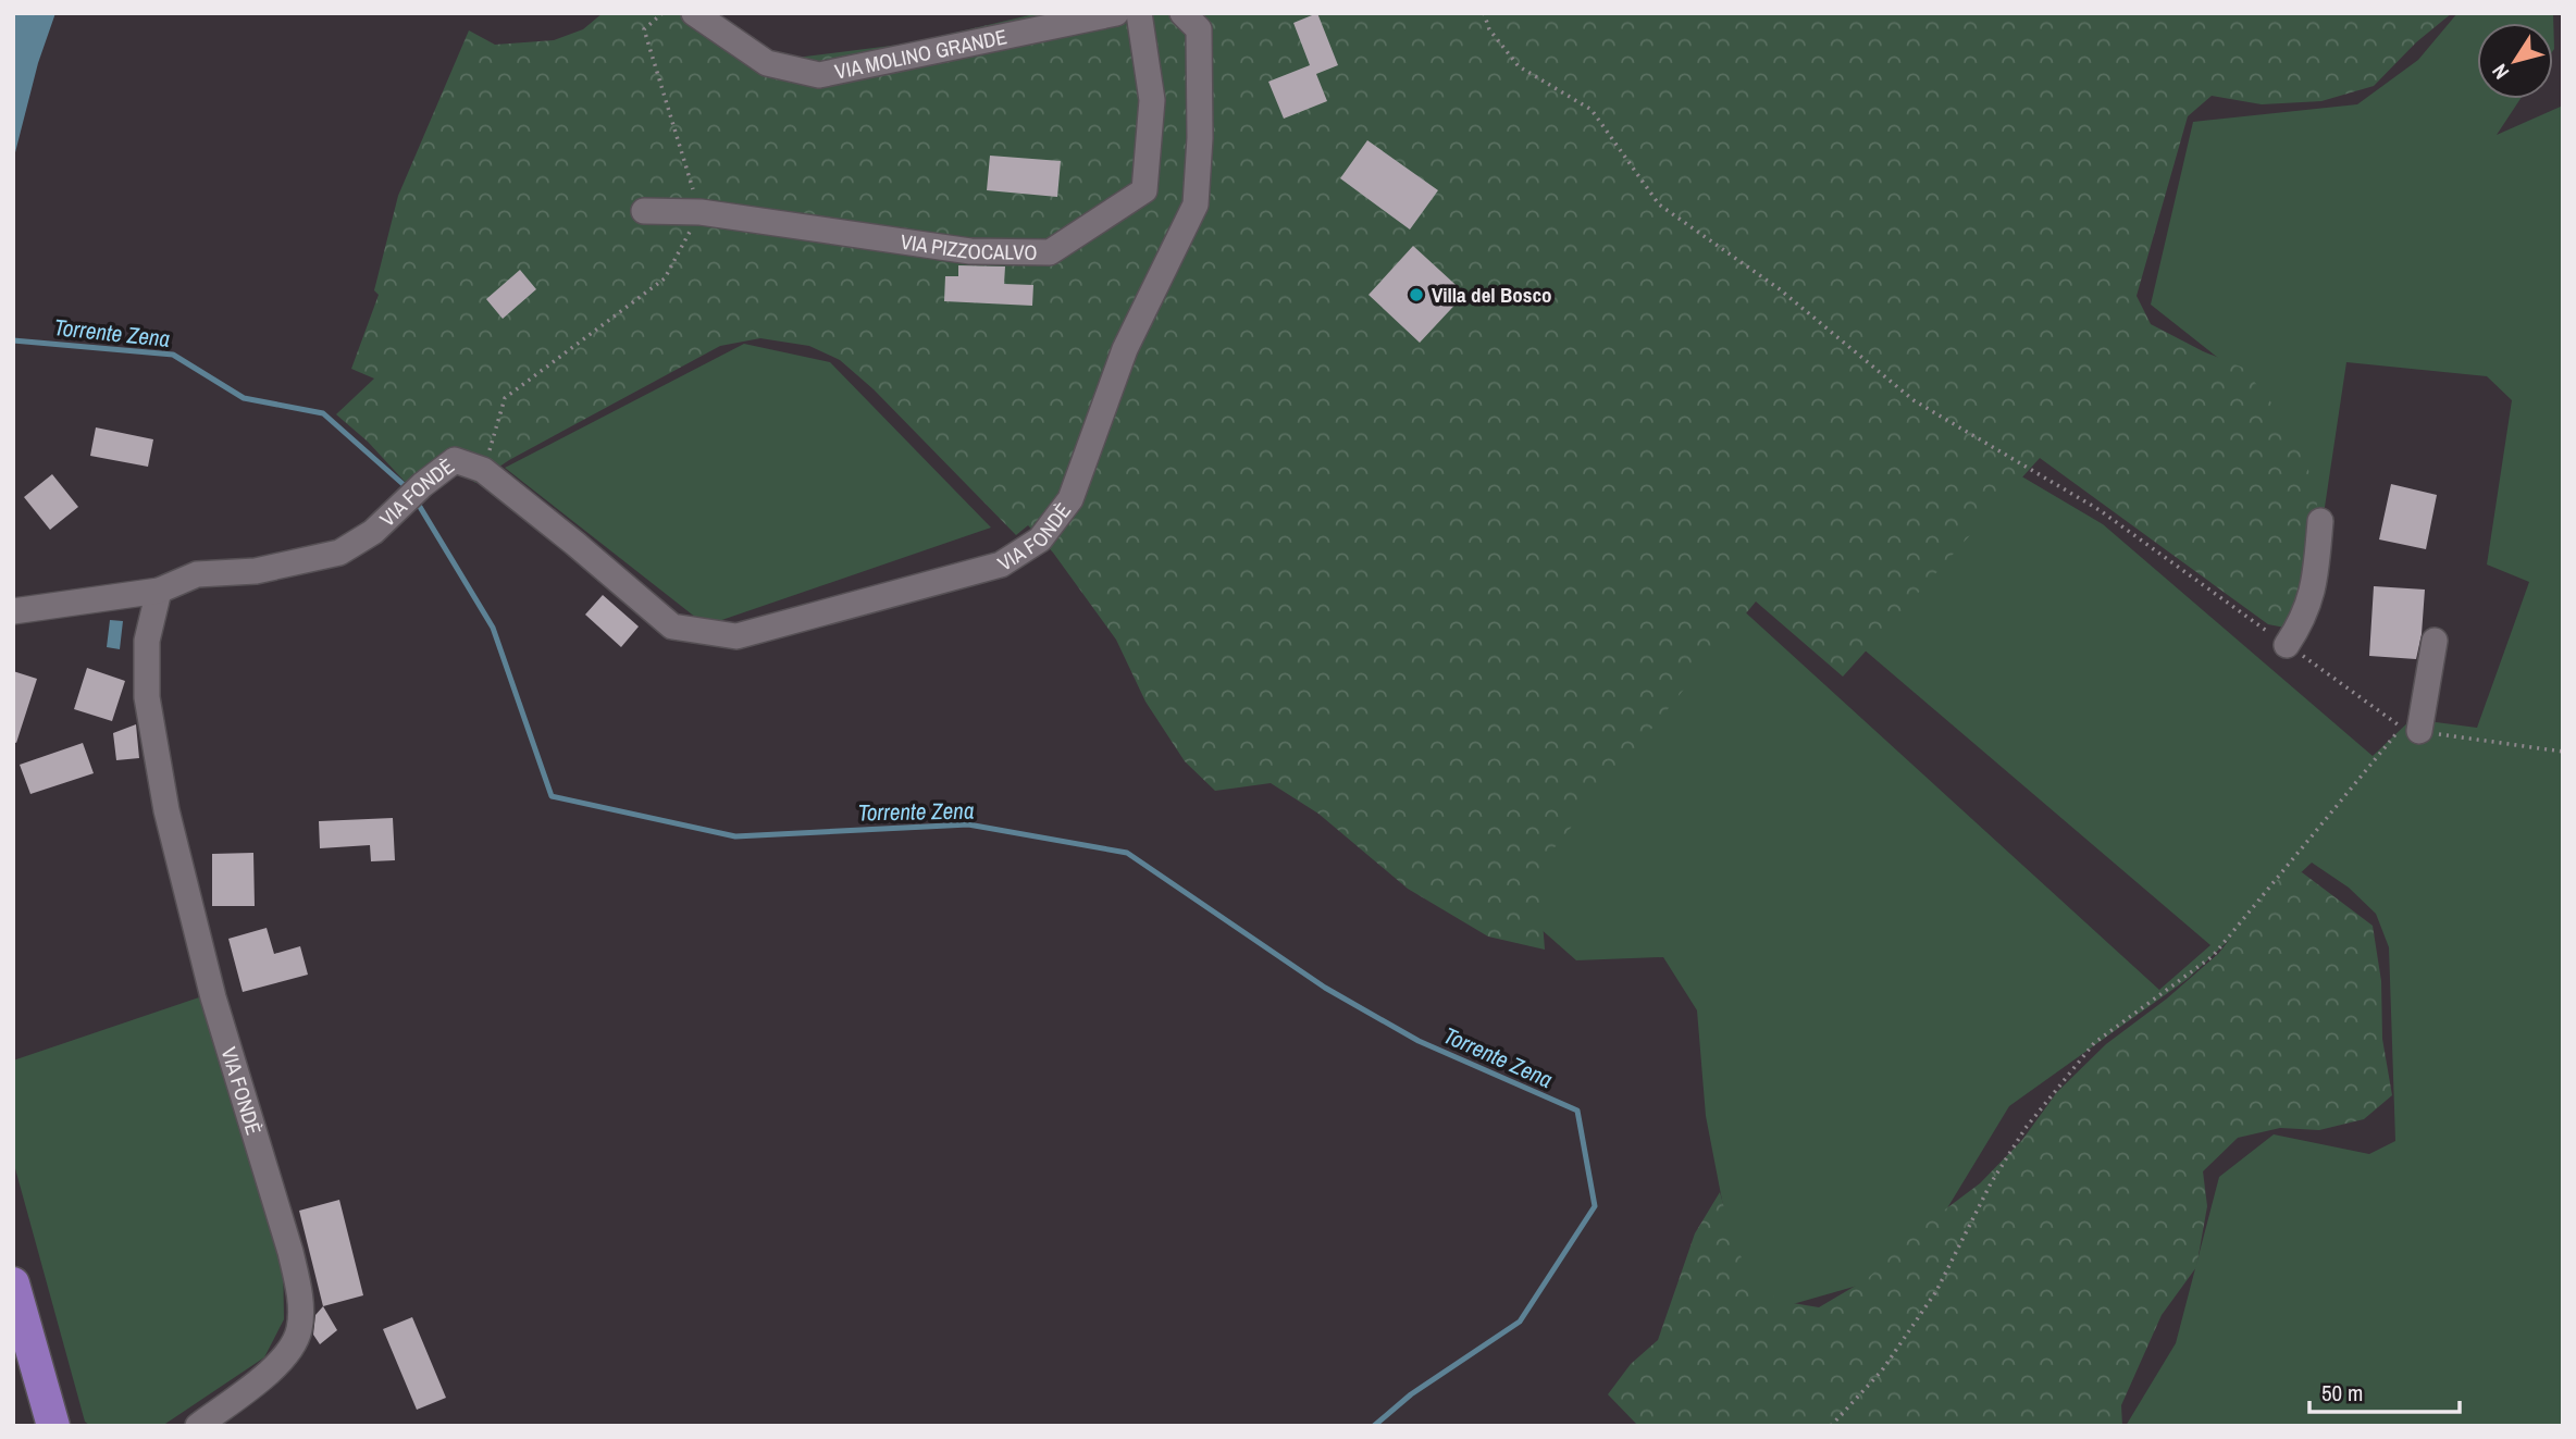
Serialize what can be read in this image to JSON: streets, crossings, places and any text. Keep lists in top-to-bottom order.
{
  "streets": {
    "street": ["VIA MOLINO GRANDE", "VIA PIZZOCALVO", "VIA FONDÈ"]
  },
  "water": ["Torrente Zena"],
  "places": ["Villa del Bosco"],
  "scale_bar": "50 m",
  "north": "bottom left"
}
